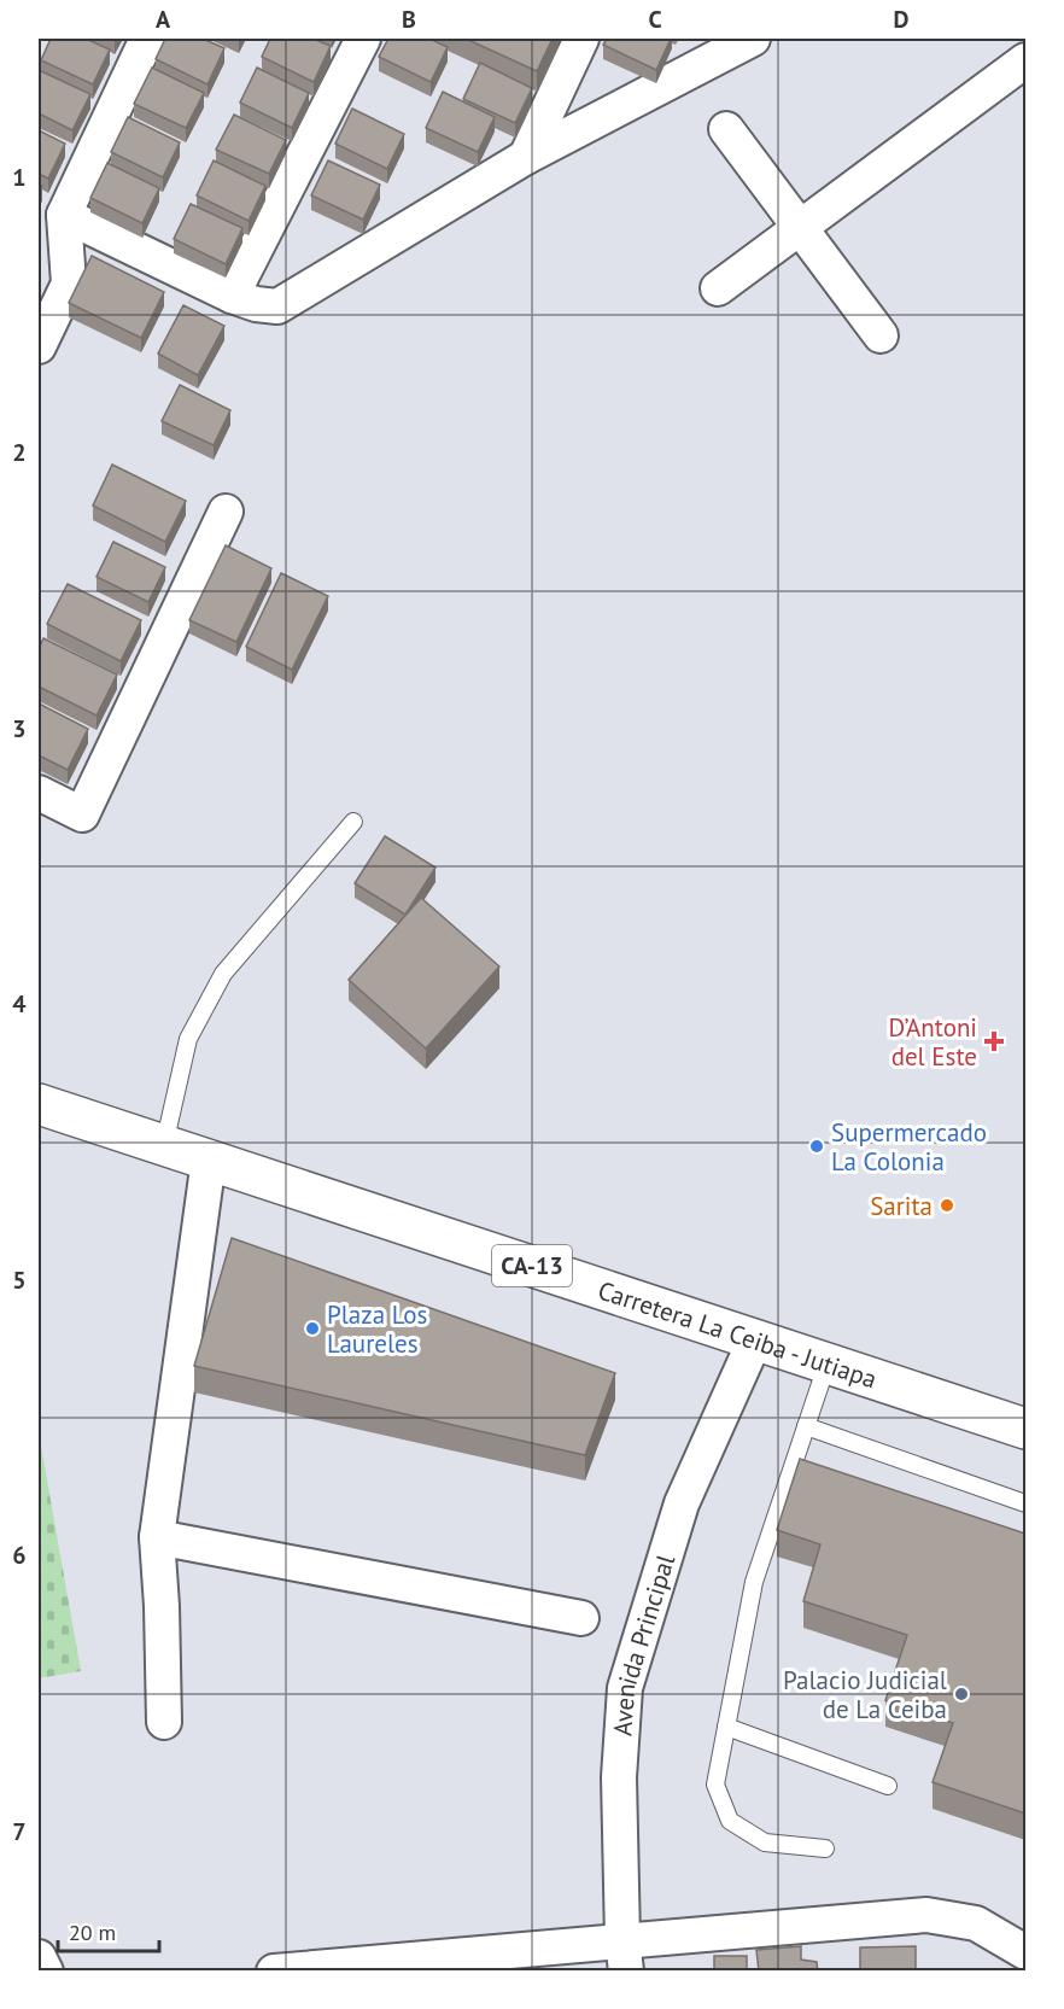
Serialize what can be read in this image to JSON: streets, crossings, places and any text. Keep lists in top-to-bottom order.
{
  "streets": {
    "main road": ["CA-13", "Carretera La Ceiba - Jutiapa"],
    "street": ["Avenida Principal"]
  },
  "crossings": [
    ["Carretera La Ceiba - Jutiapa", "Avenida Principal"]
  ],
  "places": {
    "health": ["D’Antoni del Este"],
    "other": [
      "Supermercado La Colonia",
      "Sarita",
      "Plaza Los Laureles",
      "Palacio Judicial de La Ceiba"
    ]
  },
  "scale_bar": "20 m",
  "grid": {
    "columns": [
      "A",
      "B",
      "C",
      "D"
    ],
    "rows": [
      "1",
      "2",
      "3",
      "4",
      "5",
      "6",
      "7"
    ]
  }
}
